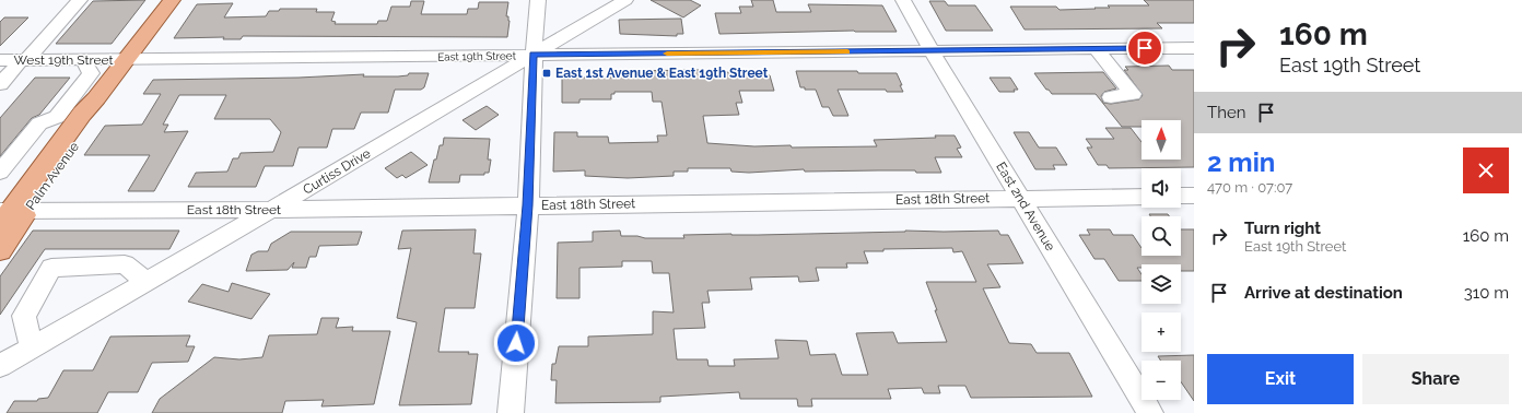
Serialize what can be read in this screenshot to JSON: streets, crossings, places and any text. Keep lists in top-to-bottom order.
{
  "streets": {
    "main road": ["Palm Avenue"],
    "street": [
      "East 19th Street",
      "West 19th Street",
      "Curtiss Drive",
      "East 18th Street",
      "East 2nd Avenue"
    ]
  },
  "crossings": [
    ["East 19th Street", "West 19th Street"],
    ["East 19th Street", "Curtiss Drive"],
    ["East 19th Street", "Palm Avenue"],
    ["East 19th Street", "East 2nd Avenue"],
    ["West 19th Street", "Palm Avenue"],
    ["Curtiss Drive", "East 18th Street"],
    ["Palm Avenue", "East 18th Street"],
    ["East 18th Street", "East 2nd Avenue"]
  ],
  "places": {
    "transit": ["East 1st Avenue & East 19th Street"]
  },
  "north": "top",
  "page": {
    "turn": ["160 m", "East 19th Street"],
    "then": "Then",
    "map_buttons": ["+", "−"],
    "heading": ["2 min", "470 m · 07:07"],
    "list": [
      {
        "name": "Turn right",
        "note": "East 19th Street",
        "value": "160 m"
      },
      {
        "name": "Arrive at destination",
        "value": "310 m"
      }
    ],
    "buttons": ["Exit", "Share"]
  }
}
